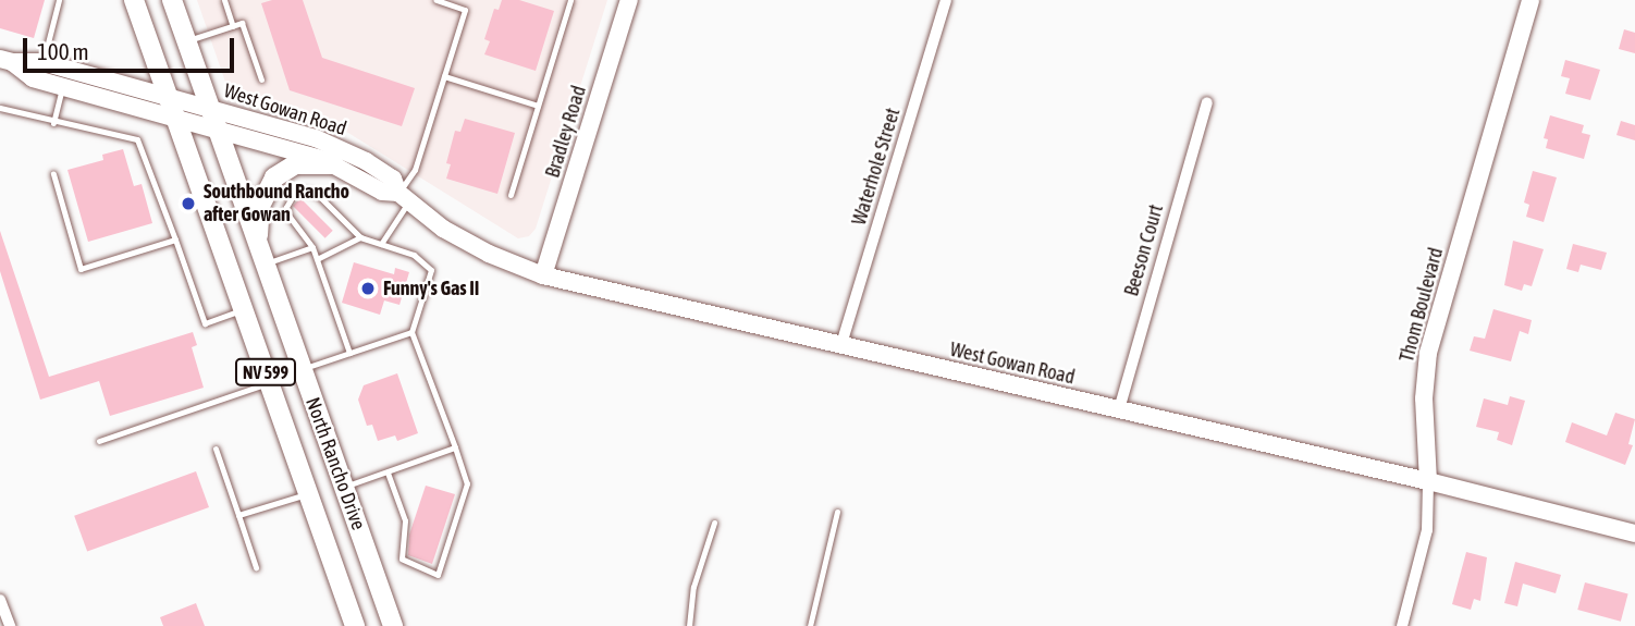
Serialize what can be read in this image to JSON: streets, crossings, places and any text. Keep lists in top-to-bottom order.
{
  "streets": {
    "main road": ["NV 599", "North Rancho Drive"],
    "street": [
      "West Gowan Road",
      "Bradley Road",
      "Waterhole Street",
      "Beeson Court",
      "Thom Boulevard"
    ]
  },
  "crossings": [
    ["West Gowan Road", "Bradley Road"],
    ["West Gowan Road", "Waterhole Street"],
    ["West Gowan Road", "Beeson Court"],
    ["West Gowan Road", "Thom Boulevard"],
    ["West Gowan Road", "North Rancho Drive"]
  ],
  "places": ["Southbound Rancho after Gowan", "Funny's Gas II"],
  "scale_bar": "100 m"
}
